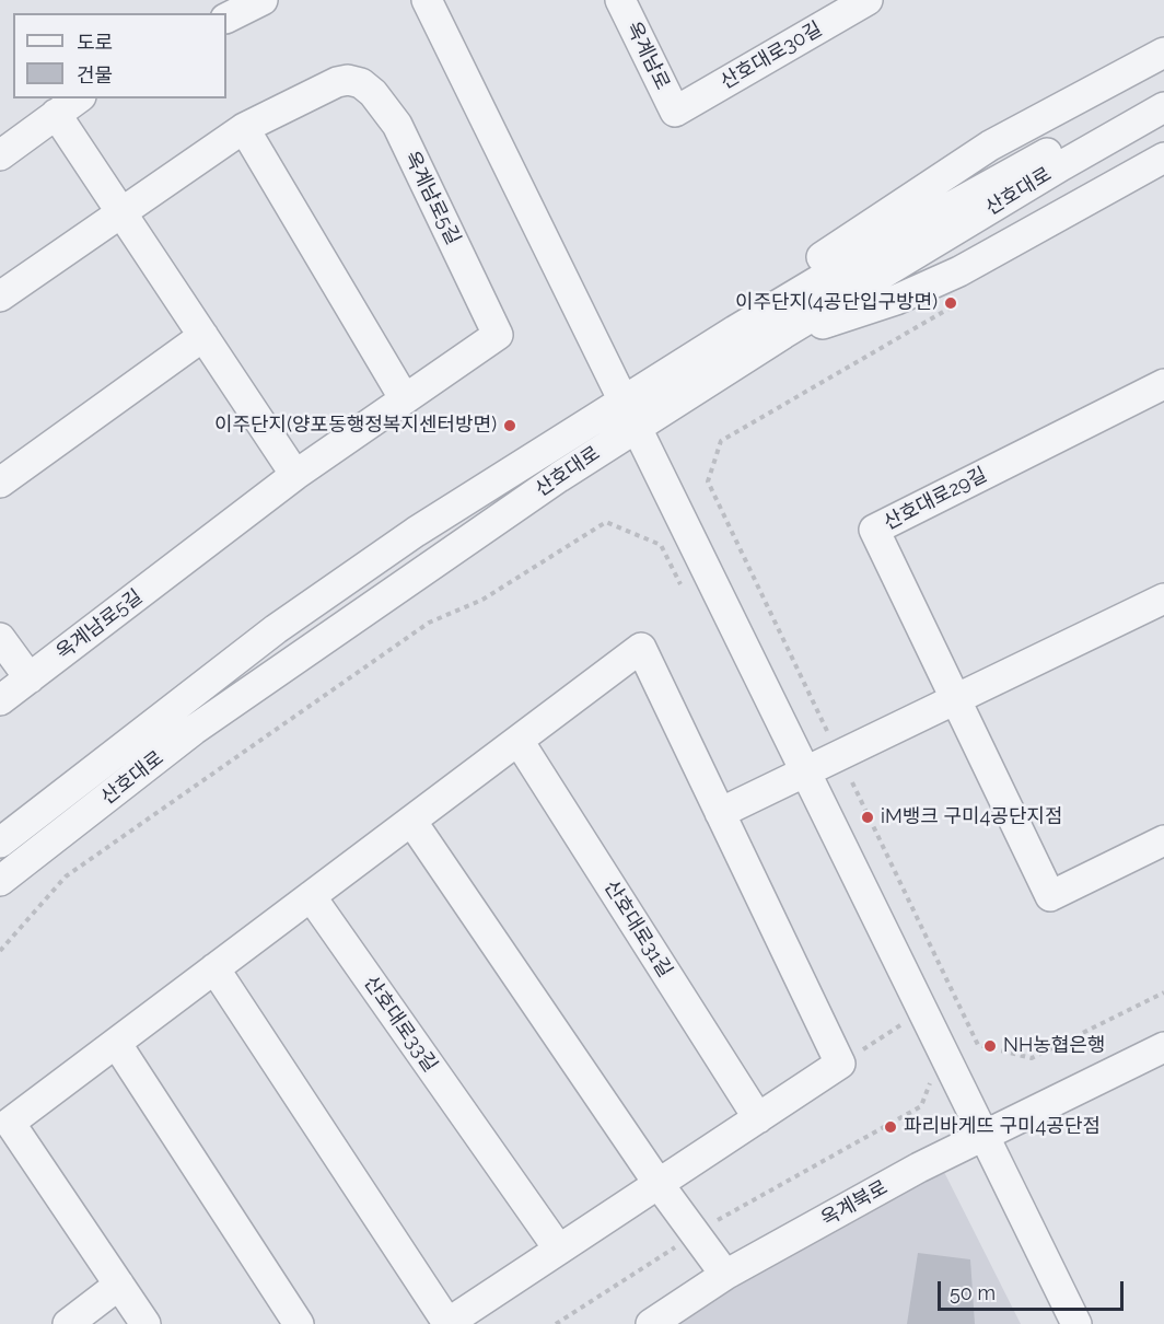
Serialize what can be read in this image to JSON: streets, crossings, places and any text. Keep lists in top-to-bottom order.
{
  "streets": {
    "street": [
      "옥계남로",
      "산호대로30길",
      "산호대로",
      "옥계남로5길",
      "산호대로29길",
      "산호대로31길",
      "산호대로33길",
      "옥계북로"
    ]
  },
  "crossings": [
    ["옥계남로", "산호대로30길"]
  ],
  "places": [
    "이주단지(4공단입구방면)",
    "이주단지(양포동행정복지센터방면)",
    "iM뱅크 구미4공단지점",
    "NH농협은행",
    "파리바게뜨 구미4공단점"
  ],
  "legend": ["도로", "건물"],
  "scale_bar": "50 m"
}
